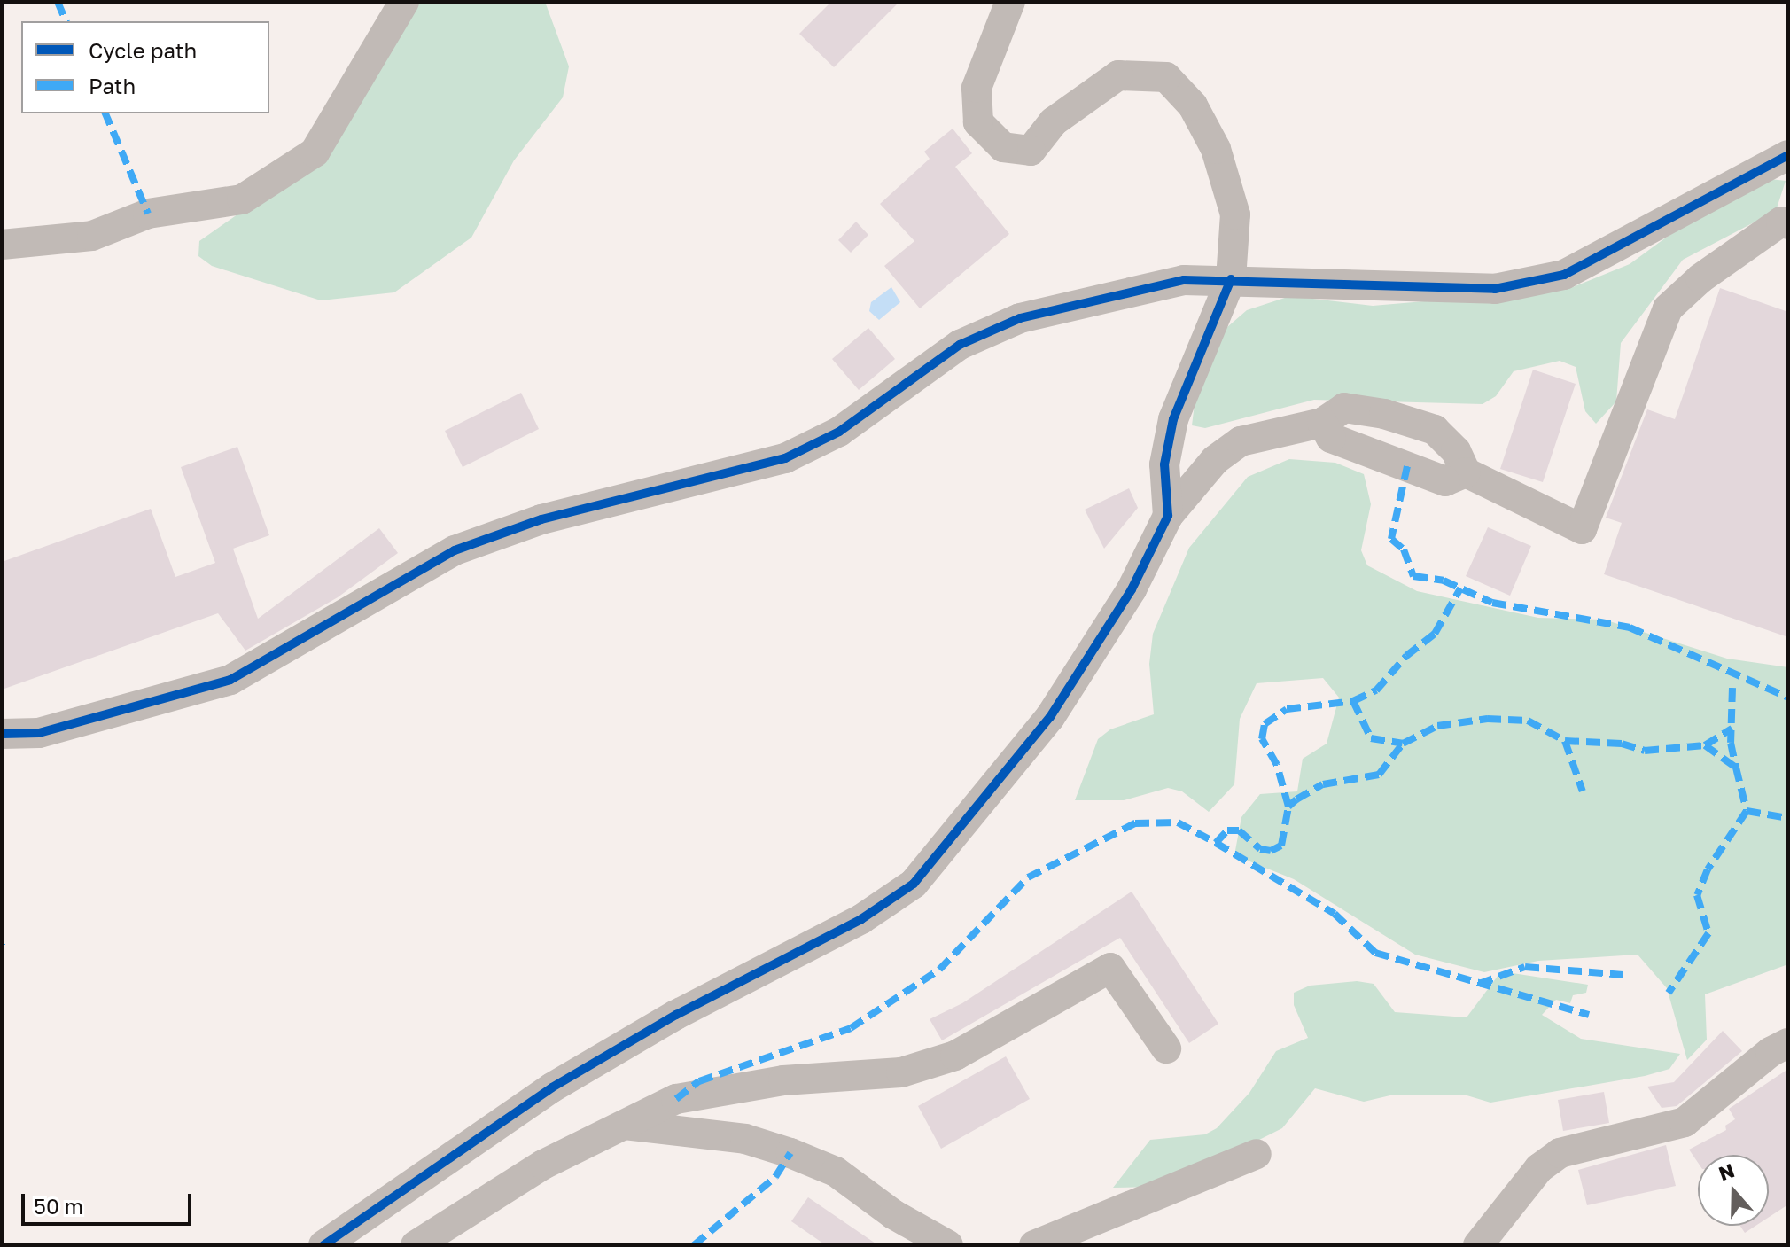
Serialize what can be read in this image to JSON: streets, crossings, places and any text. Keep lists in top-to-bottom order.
{
  "legend": ["Cycle path", "Path"],
  "scale_bar": "50 m",
  "north": "top"
}
